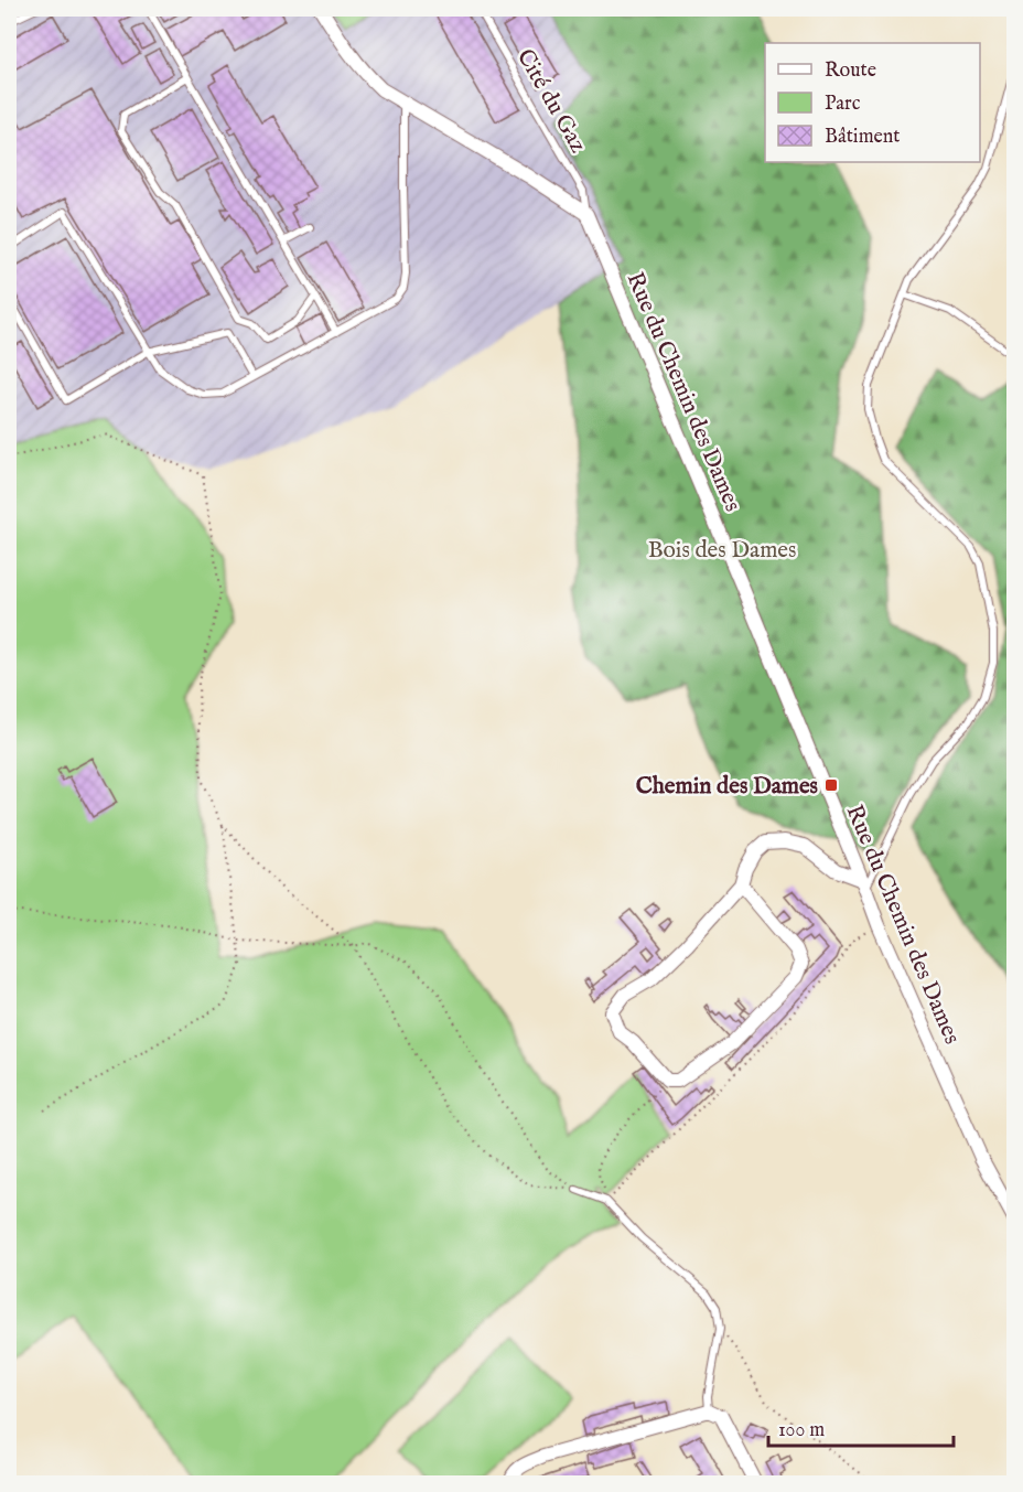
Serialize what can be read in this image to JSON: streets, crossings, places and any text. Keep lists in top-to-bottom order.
{
  "streets": {
    "street": ["Rue du Chemin des Dames"],
    "lane": ["Cité du Gaz"]
  },
  "crossings": [
    ["Cité du Gaz", "Rue du Chemin des Dames"]
  ],
  "parks": ["Bois des Dames"],
  "places": {
    "transit": ["Chemin des Dames"]
  },
  "legend": ["Route", "Parc", "Bâtiment"],
  "scale_bar": "100 m"
}
